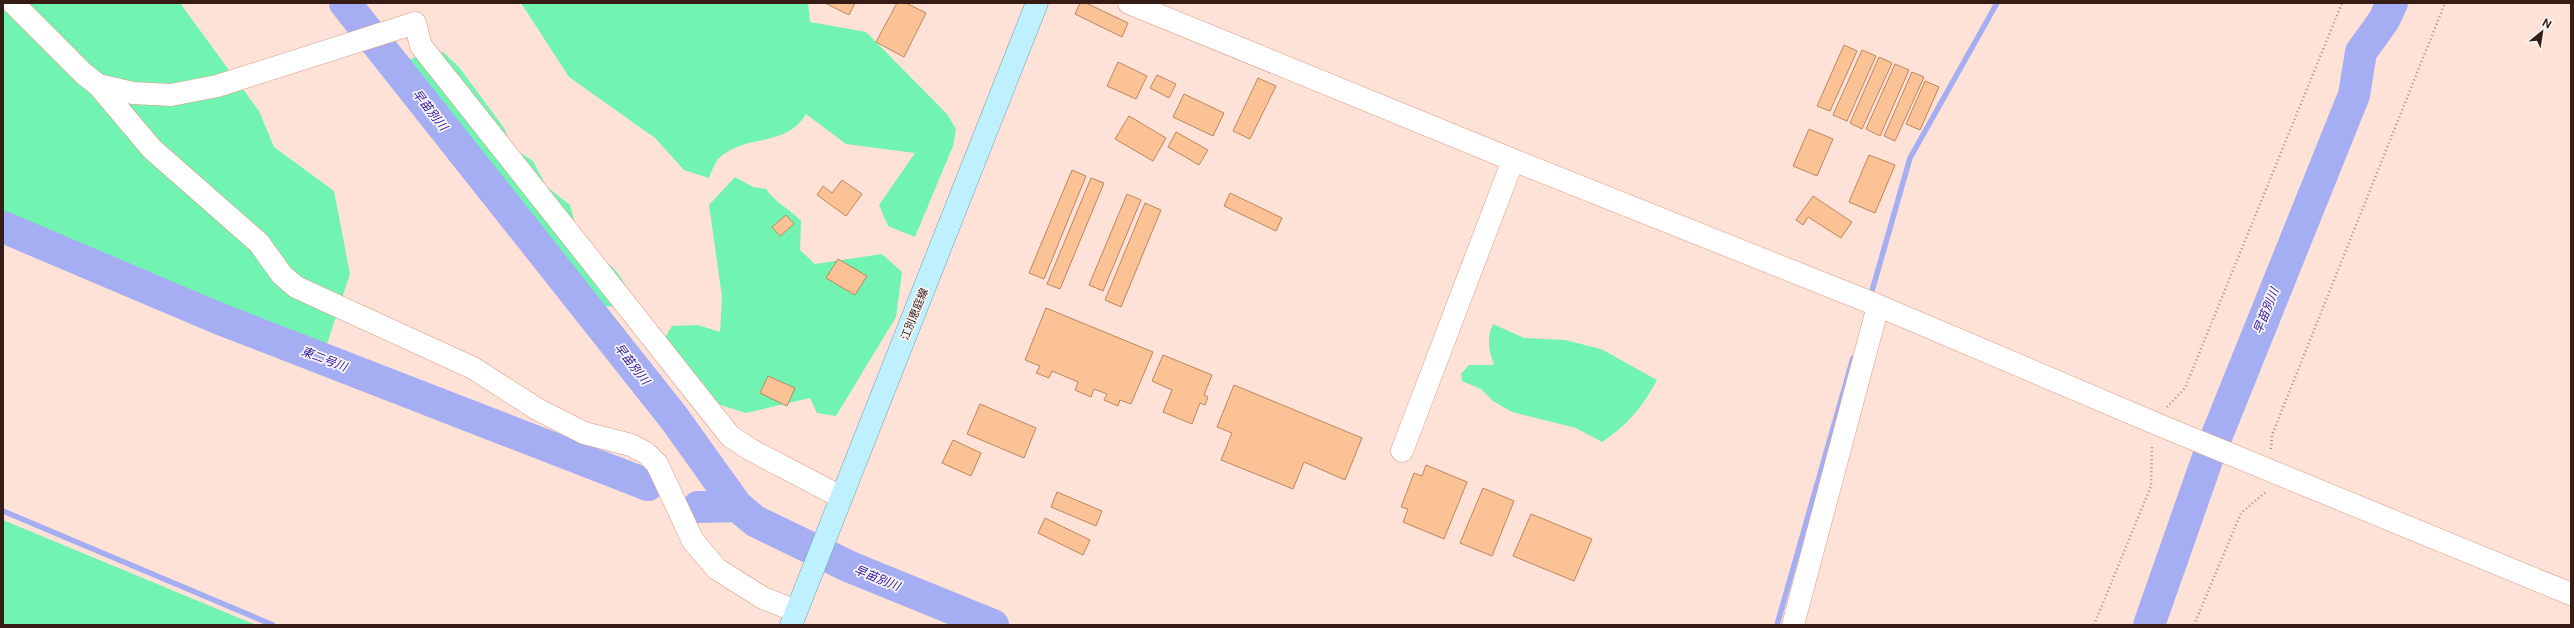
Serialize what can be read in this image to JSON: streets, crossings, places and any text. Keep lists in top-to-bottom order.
{
  "streets": {
    "main road": ["江別恵庭線"]
  },
  "water": ["早苗別川", "東二号川"],
  "north": "top right"
}
